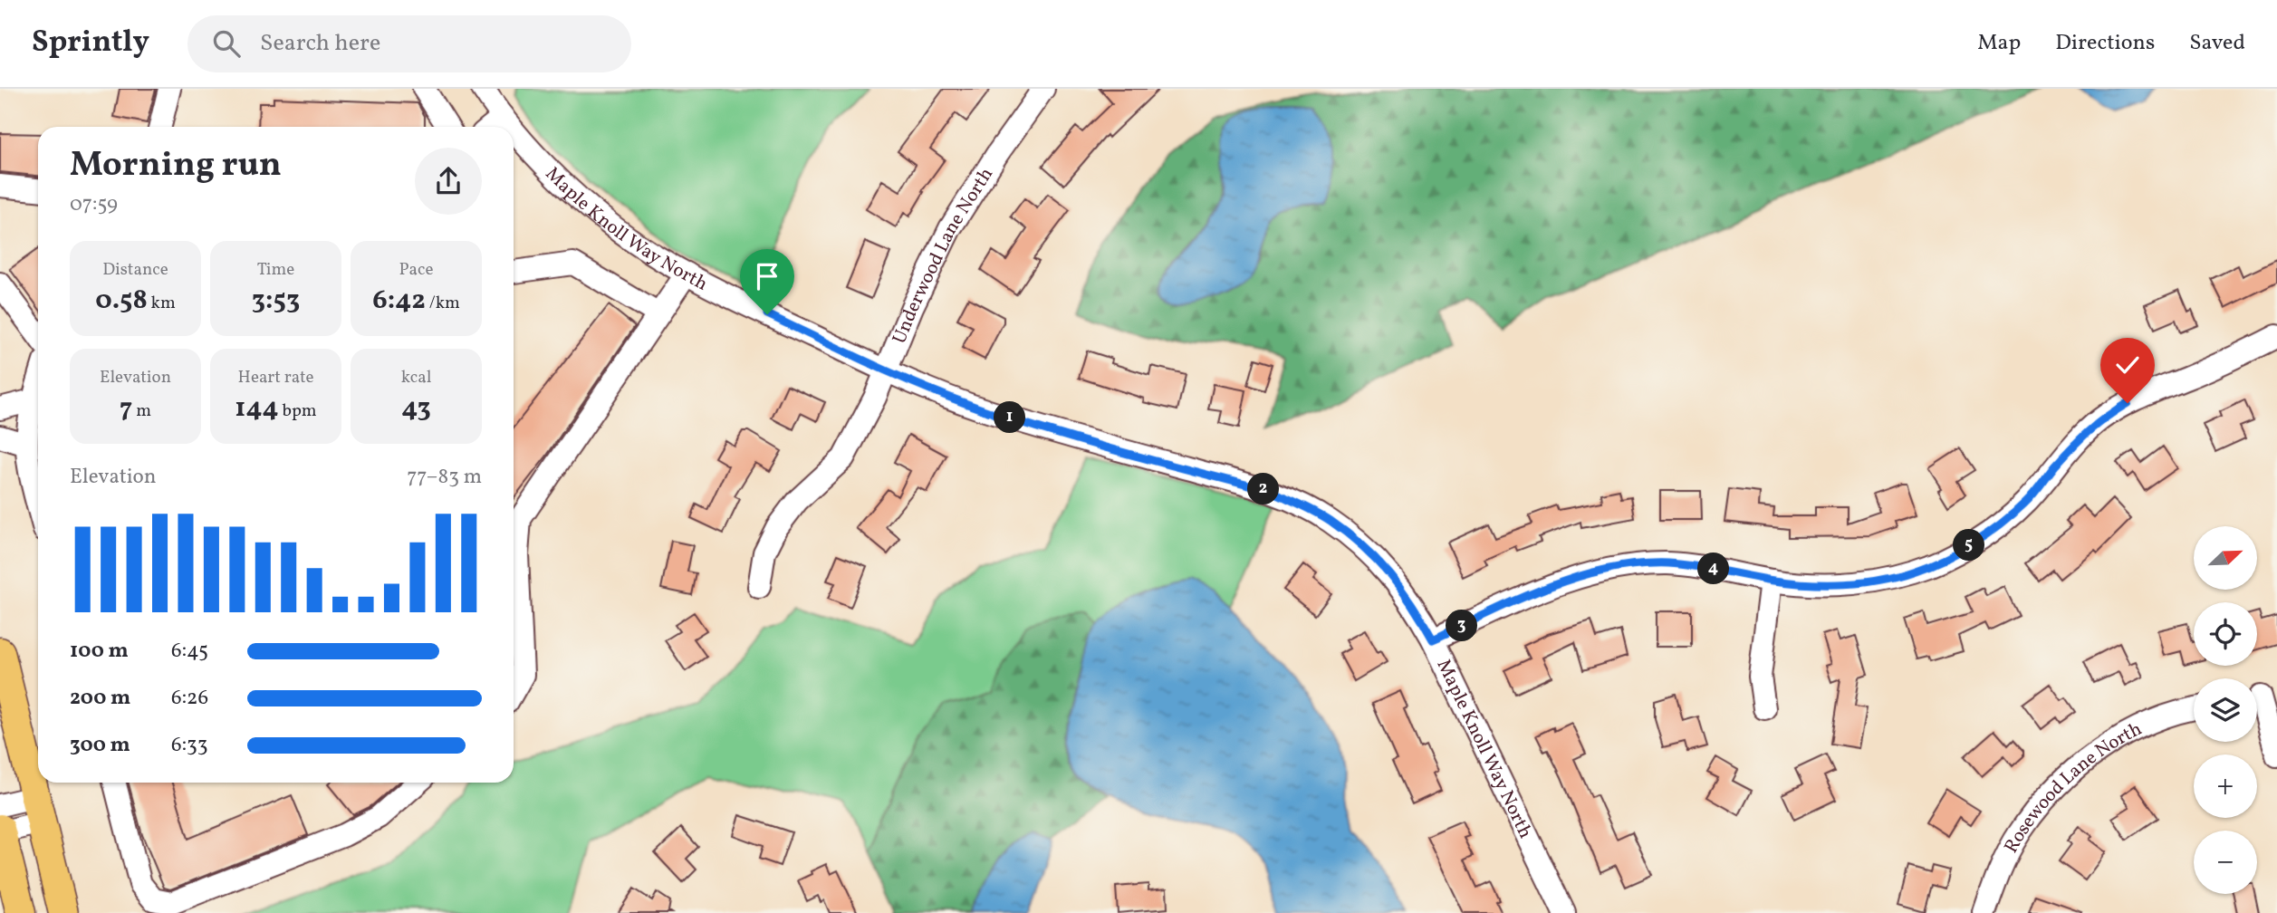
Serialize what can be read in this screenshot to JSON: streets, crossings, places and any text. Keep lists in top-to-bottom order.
{
  "streets": {
    "street": ["Maple Knoll Way North", "Underwood Lane North", "Rosewood Lane North"]
  },
  "crossings": [
    ["Maple Knoll Way North", "Underwood Lane North"]
  ],
  "north": "top right",
  "page": {
    "header": "Sprintly",
    "search": "Search here",
    "nav": ["Map", "Directions", "Saved"],
    "heading": ["Morning run", "07:59"],
    "stats": [
      ["Distance", "0.58 km"],
      ["Time", "3:53"],
      ["Pace", "6:42 /km"],
      ["Elevation", "7 m"],
      ["Heart rate", "144 bpm"],
      ["kcal", "43"]
    ],
    "pins": [
      "1",
      "2",
      "5",
      "4",
      "3"
    ],
    "chart": ["Elevation", "77–83 m"],
    "map_buttons": ["+", "−"],
    "list": [
      {
        "name": "100 m",
        "note": "6:45"
      },
      {
        "name": "200 m",
        "note": "6:26"
      },
      {
        "name": "300 m",
        "note": "6:33"
      }
    ]
  }
}
